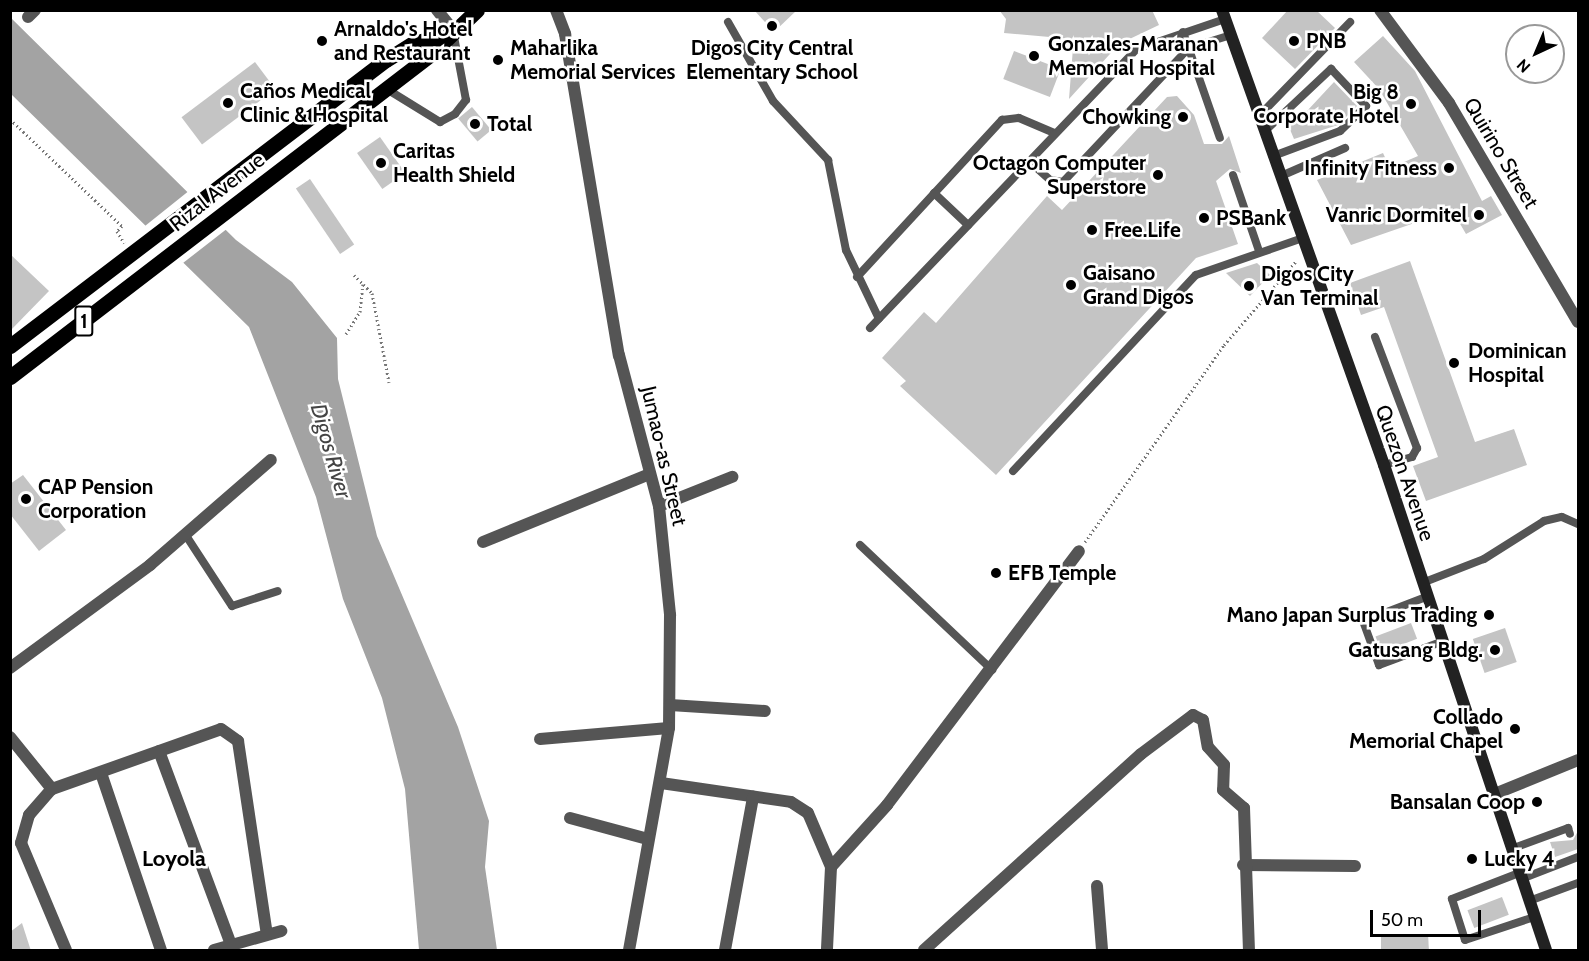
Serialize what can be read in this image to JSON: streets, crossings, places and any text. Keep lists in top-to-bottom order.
{
  "streets": {
    "main road": ["Rizal Avenue", "1", "Quezon Avenue"],
    "street": ["Quirino Street", "Jumao-as Street"]
  },
  "districts": ["Loyola"],
  "water": ["Digos River"],
  "places": [
    "Digos City Central Elementary School",
    "Arnaldo's Hotel and Restaurant",
    "PNB",
    "Gonzales-Maranan Memorial Hospital",
    "Maharlika Memorial Services",
    "Caños Medical Clinic & Hospital",
    "Big 8 Corporate Hotel",
    "Chowking",
    "Total",
    "Caritas Health Shield",
    "Infinity Fitness",
    "Octagon Computer Superstore",
    "Vanric Dormitel",
    "PSBank",
    "Free.Life",
    "Gaisano Grand Digos",
    "Digos City Van Terminal",
    "Dominican Hospital",
    "CAP Pension Corporation",
    "EFB Temple",
    "Mano Japan Surplus Trading",
    "Gatusang Bldg.",
    "Collado Memorial Chapel",
    "Bansalan Coop",
    "Lucky 4"
  ],
  "scale_bar": "50 m",
  "north": "bottom left"
}
